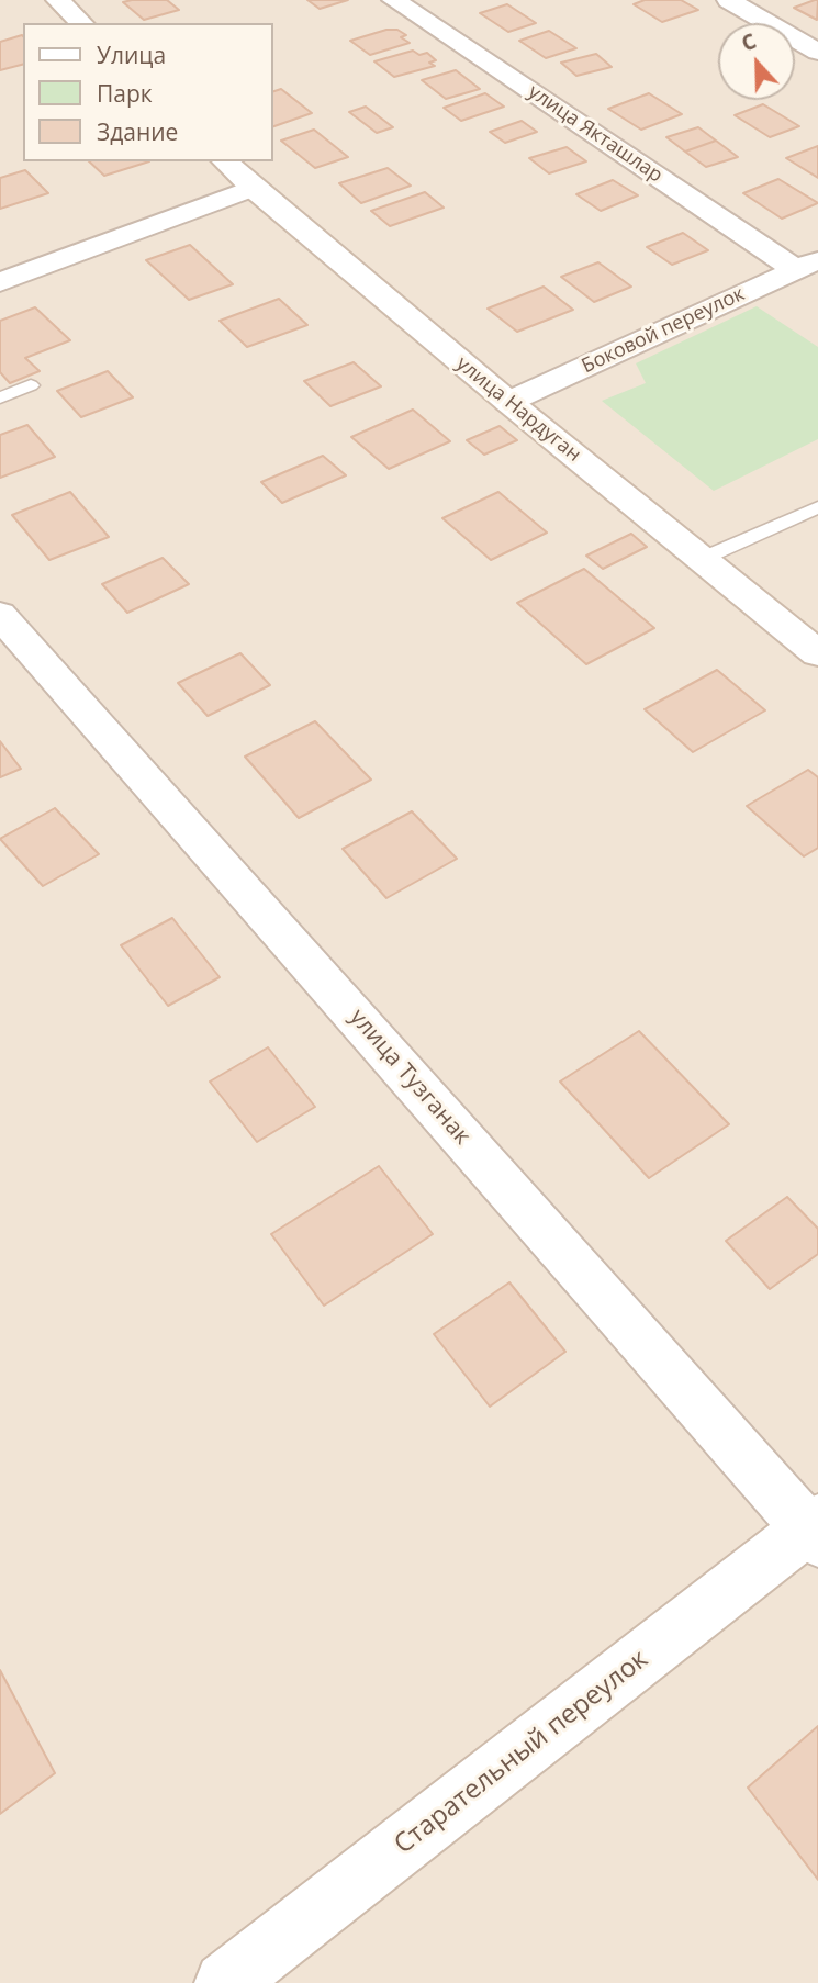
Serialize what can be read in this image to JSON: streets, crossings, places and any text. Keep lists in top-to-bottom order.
{
  "streets": {
    "street": [
      "улица Якташлар",
      "Боковой переулок",
      "улица Нардуган",
      "улица Тузганак",
      "Старательный переулок"
    ]
  },
  "crossings": [
    ["улица Якташлар", "Боковой переулок"],
    ["Боковой переулок", "улица Нардуган"],
    ["улица Тузганак", "Старательный переулок"]
  ],
  "legend": ["Улица", "Парк", "Здание"],
  "north": "top"
}
